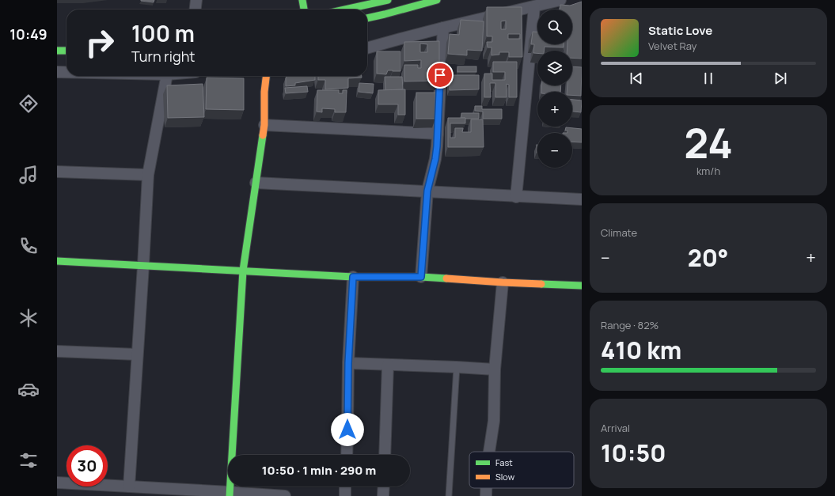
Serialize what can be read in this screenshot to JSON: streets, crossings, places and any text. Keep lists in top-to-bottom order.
{
  "legend": ["Fast", "Slow"],
  "page": {
    "tabs": "10:49",
    "map_buttons": ["+", "−"],
    "turn": ["100 m", "Turn right"],
    "song": ["Static Love", "Velvet Ray"],
    "tile": [
      ["24", "km/h"],
      "Climate",
      ["Range · 82%", "410 km"],
      ["Arrival", "10:50"]
    ],
    "heat": ["−", "20°", "+"],
    "limit": "30",
    "trip": "10:50 · 1 min · 290 m"
  }
}
